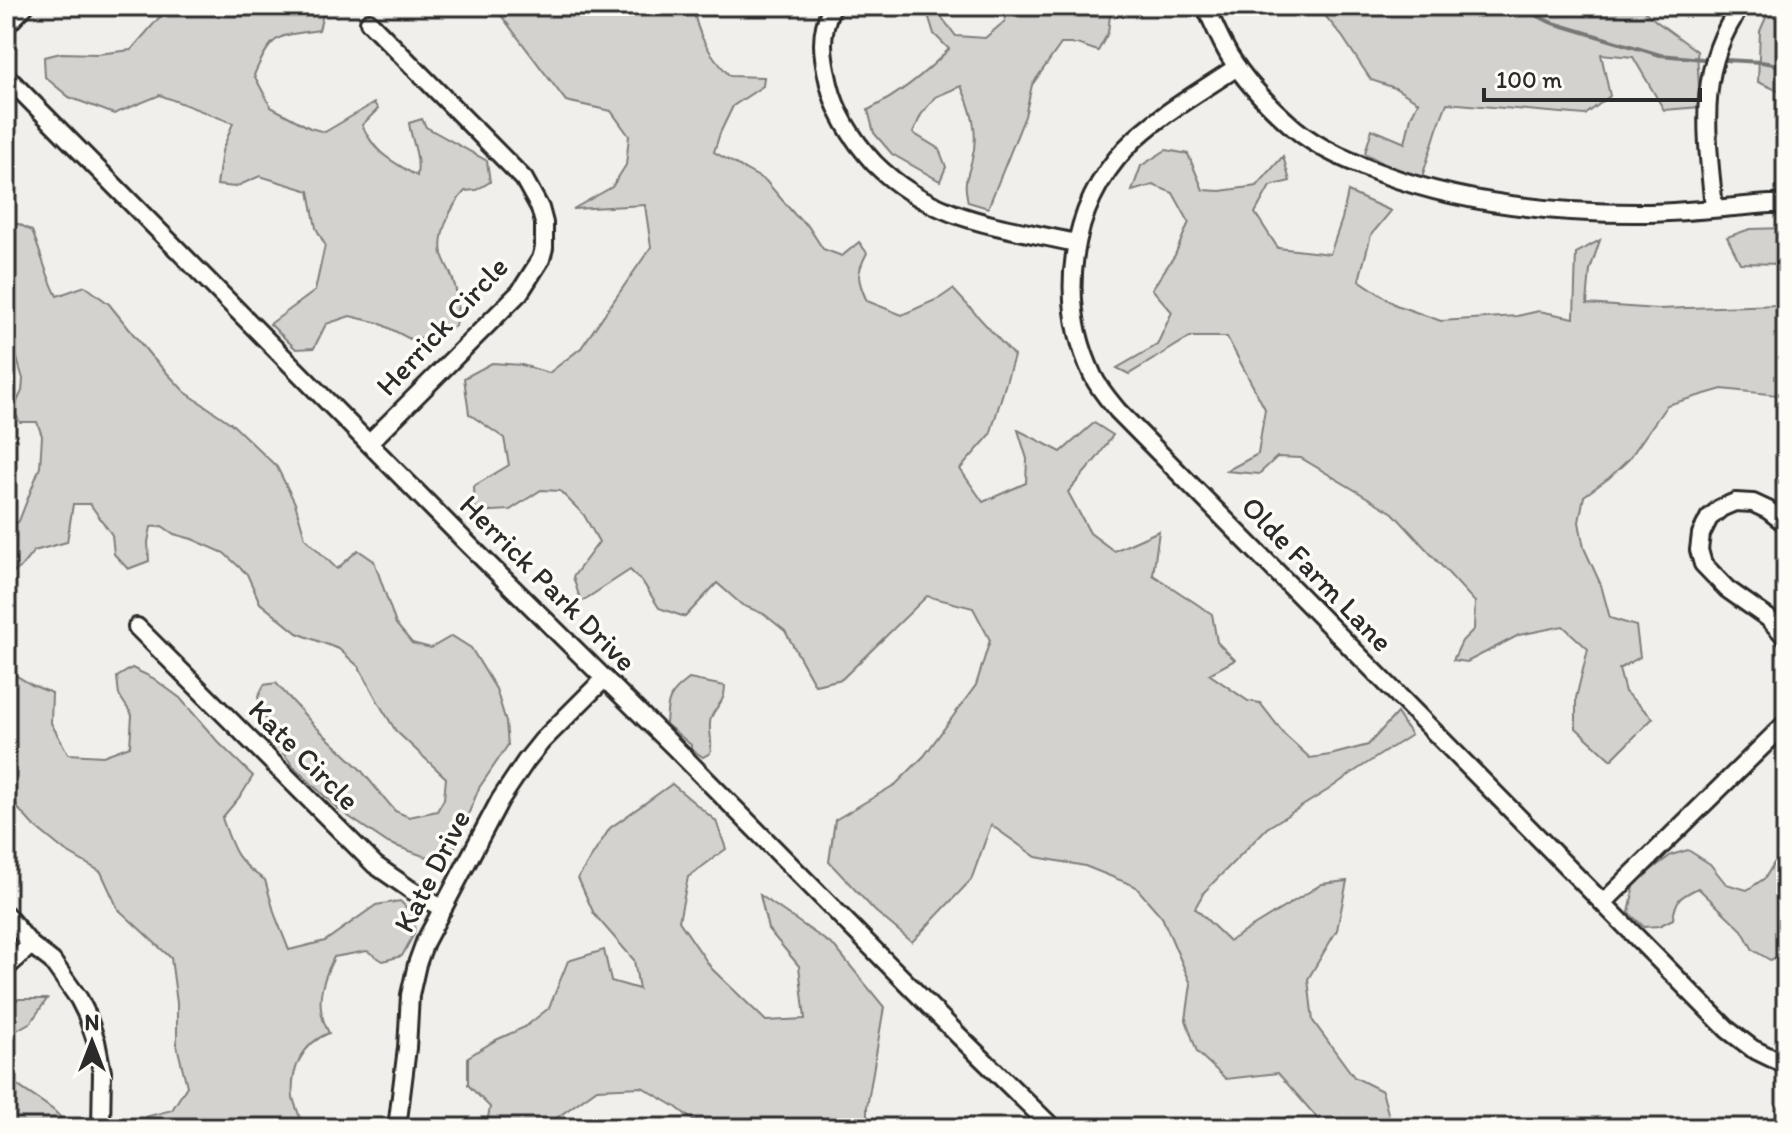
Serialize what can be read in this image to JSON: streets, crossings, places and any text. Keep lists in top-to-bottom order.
{
  "streets": {
    "street": [
      "Herrick Circle",
      "Olde Farm Lane",
      "Herrick Park Drive",
      "Kate Circle",
      "Kate Drive"
    ]
  },
  "crossings": [
    ["Herrick Circle", "Herrick Park Drive"],
    ["Herrick Park Drive", "Kate Drive"],
    ["Kate Circle", "Kate Drive"]
  ],
  "scale_bar": "100 m",
  "north": "top"
}
